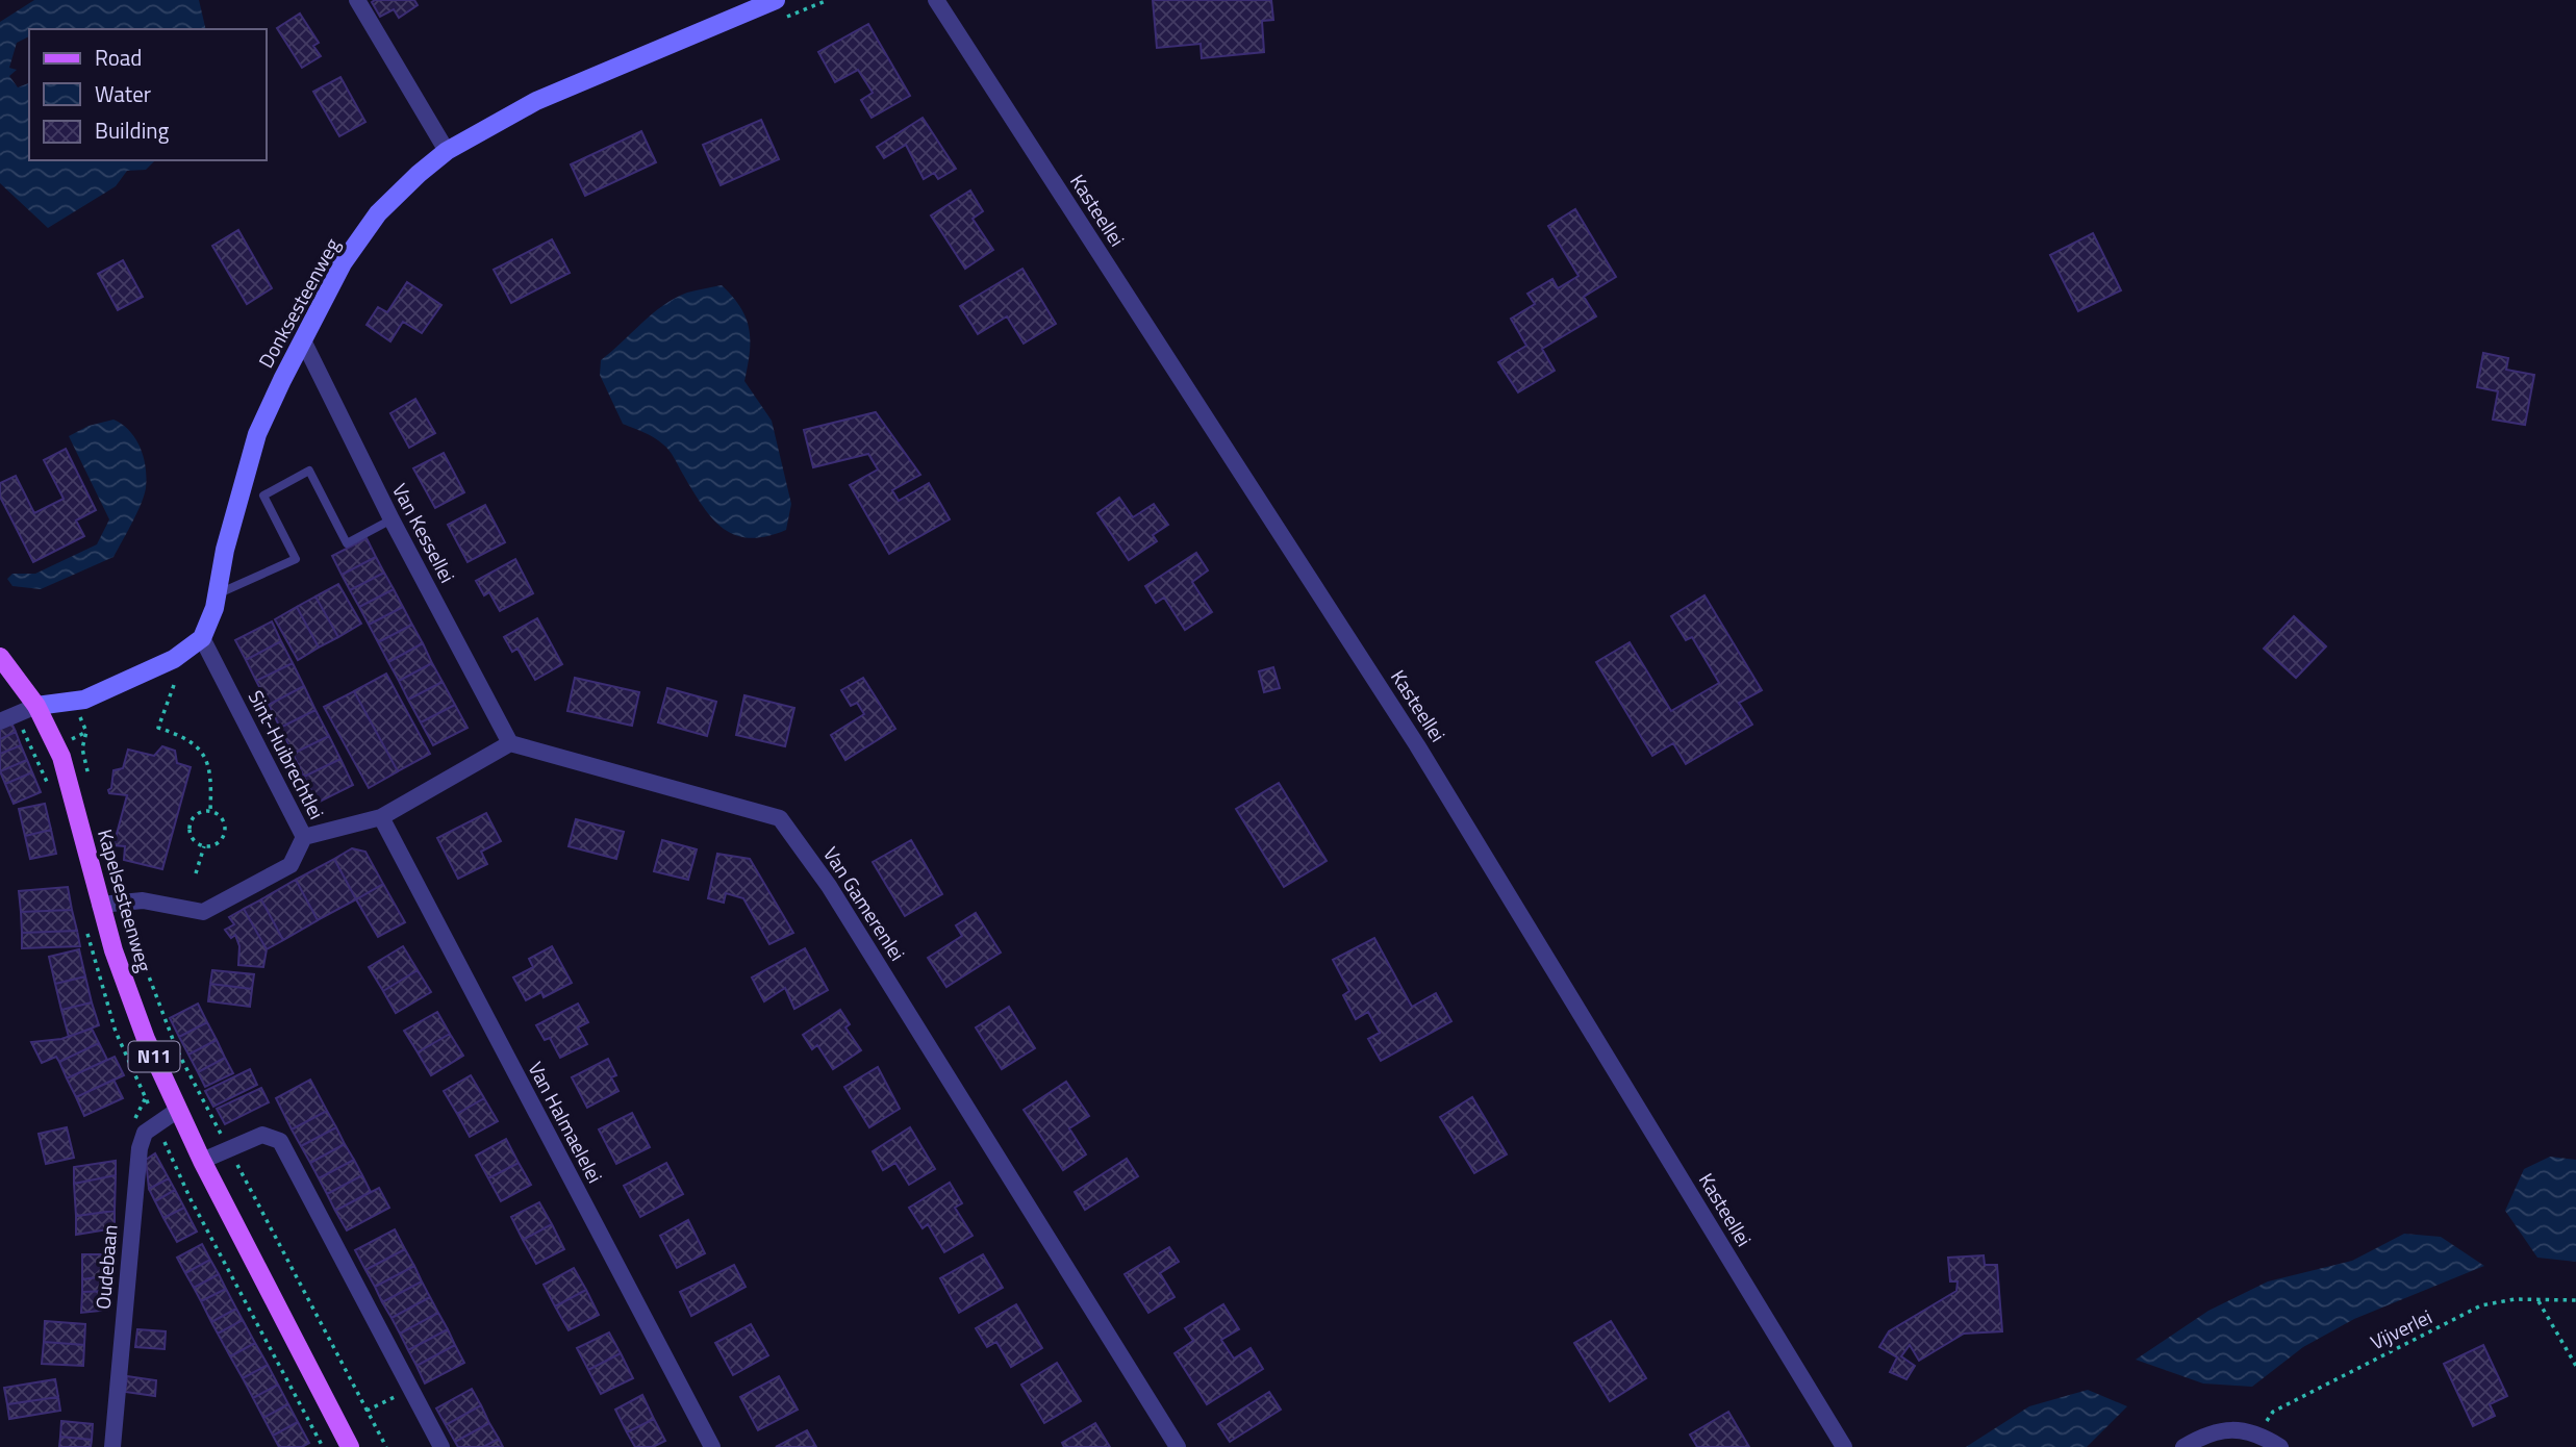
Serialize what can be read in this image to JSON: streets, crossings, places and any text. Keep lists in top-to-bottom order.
{
  "streets": {
    "main road": ["Kapelsesteenweg", "N11"],
    "street": [
      "Kasteellei",
      "Donksesteenweg",
      "Van Kessellei",
      "Sint-Huibrechtlei",
      "Van Gamerenlei",
      "Van Halmaelelei",
      "Oudebaan"
    ],
    "path": ["Vijverlei"]
  },
  "crossings": [
    ["Donksesteenweg", "Van Kessellei"],
    ["Donksesteenweg", "Sint-Huibrechtlei"],
    ["Van Kessellei", "Van Gamerenlei"],
    ["Sint-Huibrechtlei", "Kapelsesteenweg"],
    ["Kapelsesteenweg", "Oudebaan"]
  ],
  "legend": ["Road", "Water", "Building"]
}
